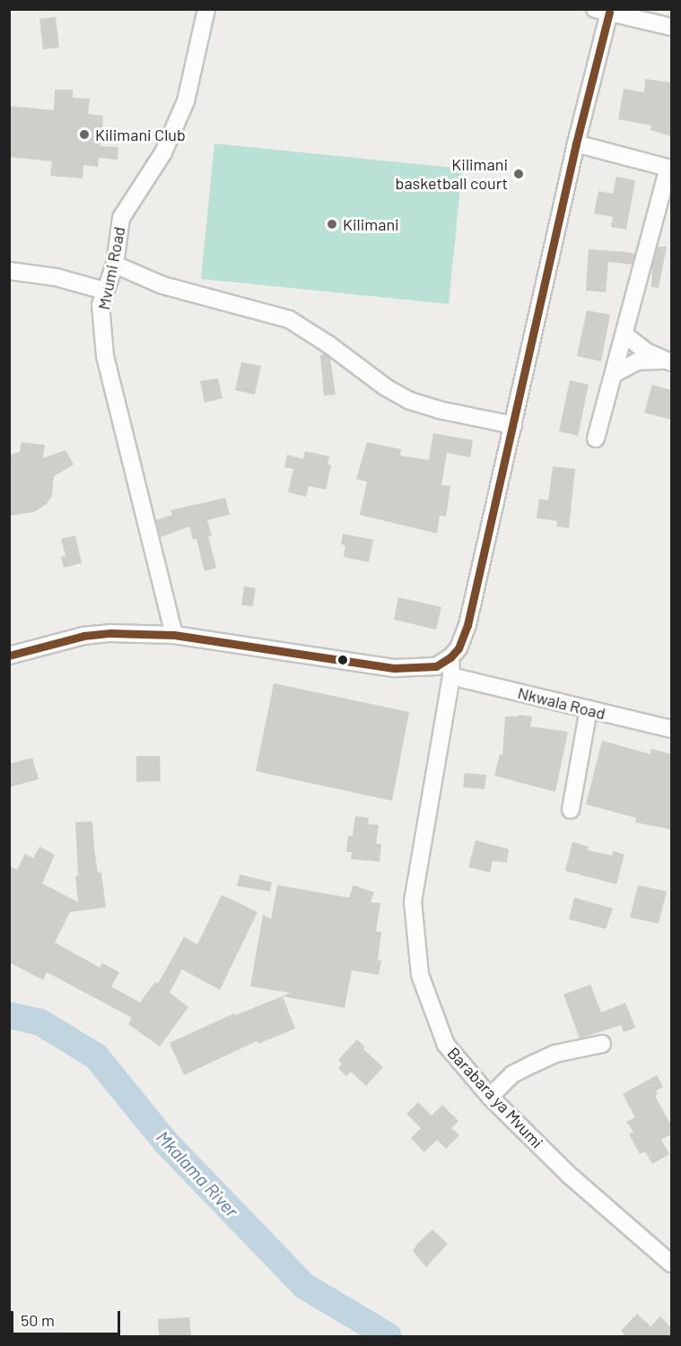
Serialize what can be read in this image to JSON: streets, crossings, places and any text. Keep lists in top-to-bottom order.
{
  "streets": {
    "street": ["Mvumi Road", "Nkwala Road", "Barabara ya Mvumi"]
  },
  "crossings": [
    ["Mvumi Road", "Nkwala Road"],
    ["Nkwala Road", "Barabara ya Mvumi"]
  ],
  "water": ["Mkalama River"],
  "places": ["Kilimani Club", "Kilimani basketball court", "Kilimani"],
  "scale_bar": "50 m"
}
